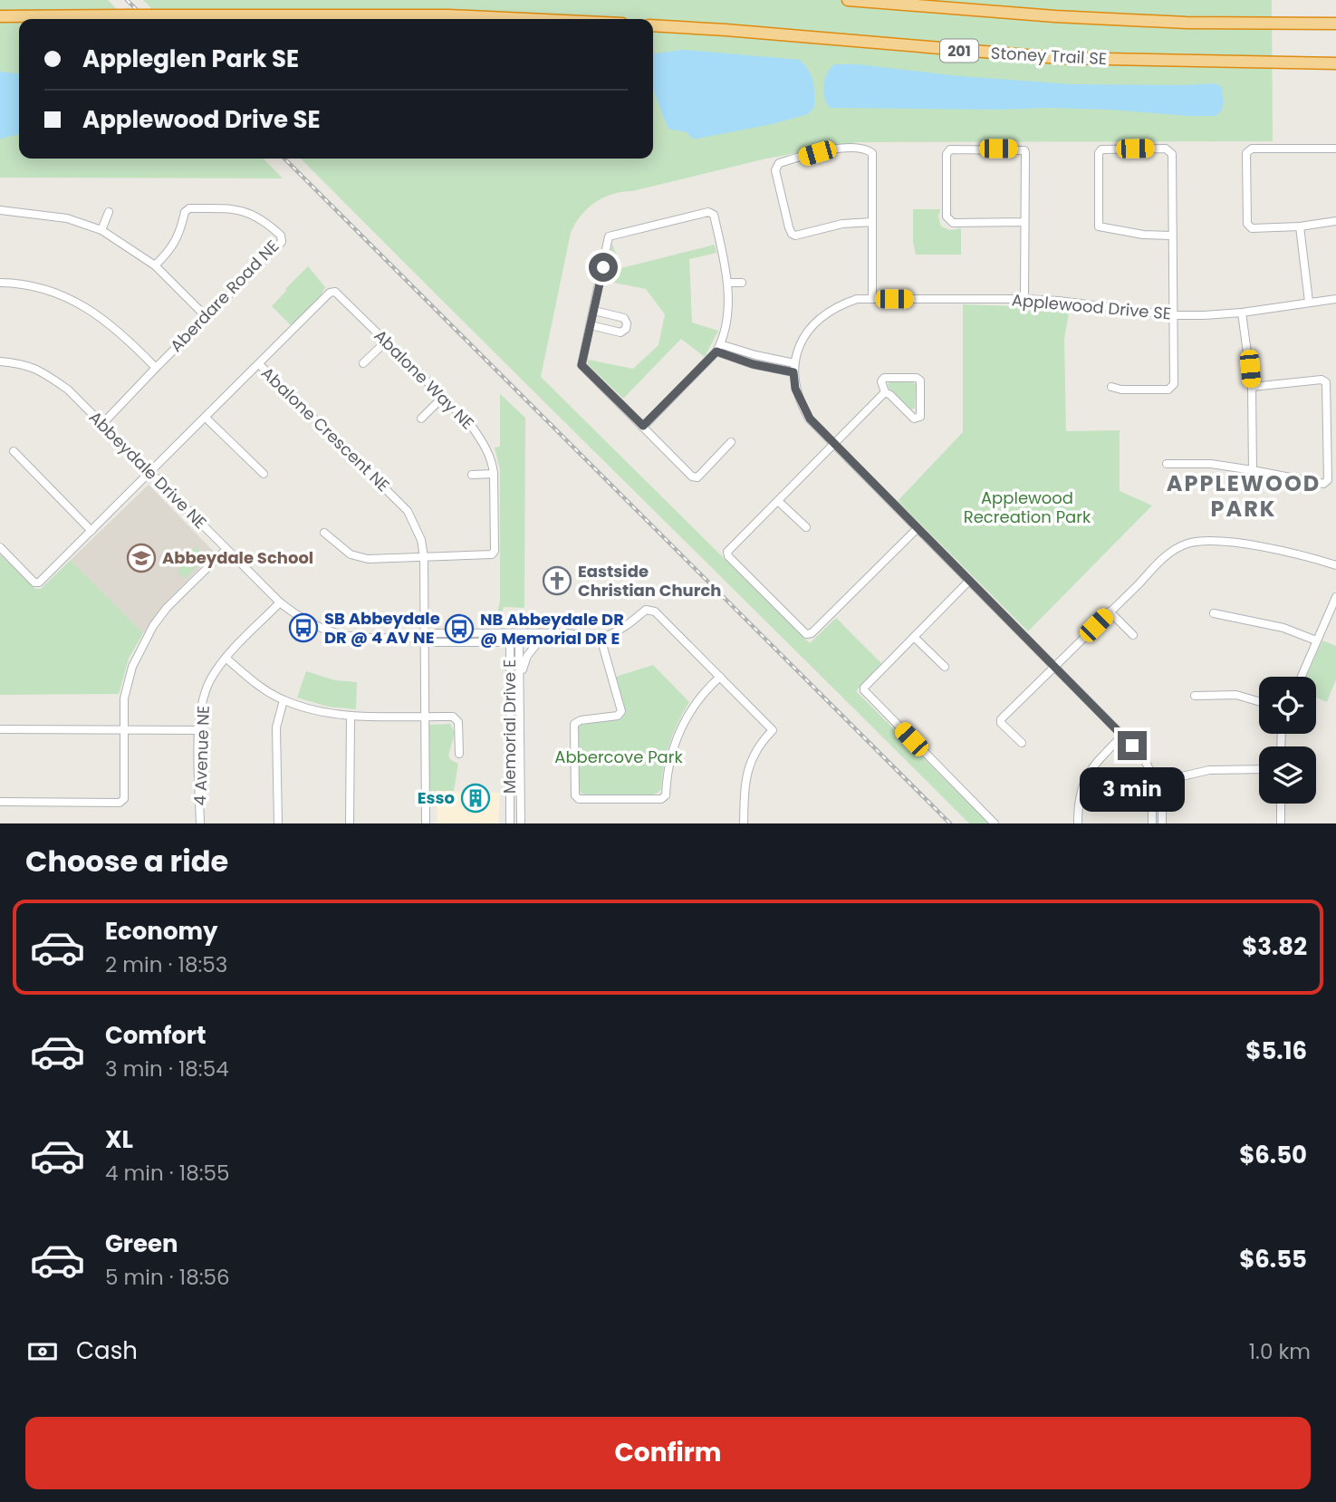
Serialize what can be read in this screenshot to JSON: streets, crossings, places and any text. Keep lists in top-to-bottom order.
{
  "streets": {
    "highway": ["201", "Stoney Trail SE"],
    "street": [
      "Aberdare Road NE",
      "Applewood Drive SE",
      "Abalone Way NE",
      "Abalone Crescent NE",
      "Abbeydale Drive NE",
      "Memorial Drive E",
      "4 Avenue NE"
    ]
  },
  "crossings": [
    ["Aberdare Road NE", "Abbeydale Drive NE"],
    ["Abalone Way NE", "Abalone Crescent NE"],
    ["Abalone Crescent NE", "Abbeydale Drive NE"],
    ["Abbeydale Drive NE", "Memorial Drive E"],
    ["Abbeydale Drive NE", "4 Avenue NE"]
  ],
  "districts": ["APPLEWOOD PARK"],
  "parks": ["Applewood Recreation Park", "Abbercove Park"],
  "places": {
    "school or university": ["Abbeydale School"],
    "church": ["Eastside Christian Church"],
    "bus stop": ["SB Abbeydale DR @ 4 AV NE", "NB Abbeydale DR @ Memorial DR E"],
    "building": ["Esso"]
  },
  "page": {
    "banner": ["Appleglen Park SE", "Applewood Drive SE"],
    "bubble": "3 min",
    "heading": "Choose a ride",
    "list": [
      {
        "name": "Economy",
        "note": "2 min · 18:53",
        "value": "$3.82"
      },
      {
        "name": "Comfort",
        "note": "3 min · 18:54",
        "value": "$5.16"
      },
      {
        "name": "XL",
        "note": "4 min · 18:55",
        "value": "$6.50"
      },
      {
        "name": "Green",
        "note": "5 min · 18:56",
        "value": "$6.55"
      }
    ],
    "pay": ["Cash", "1.0 km"],
    "buttons": "Confirm"
  }
}
